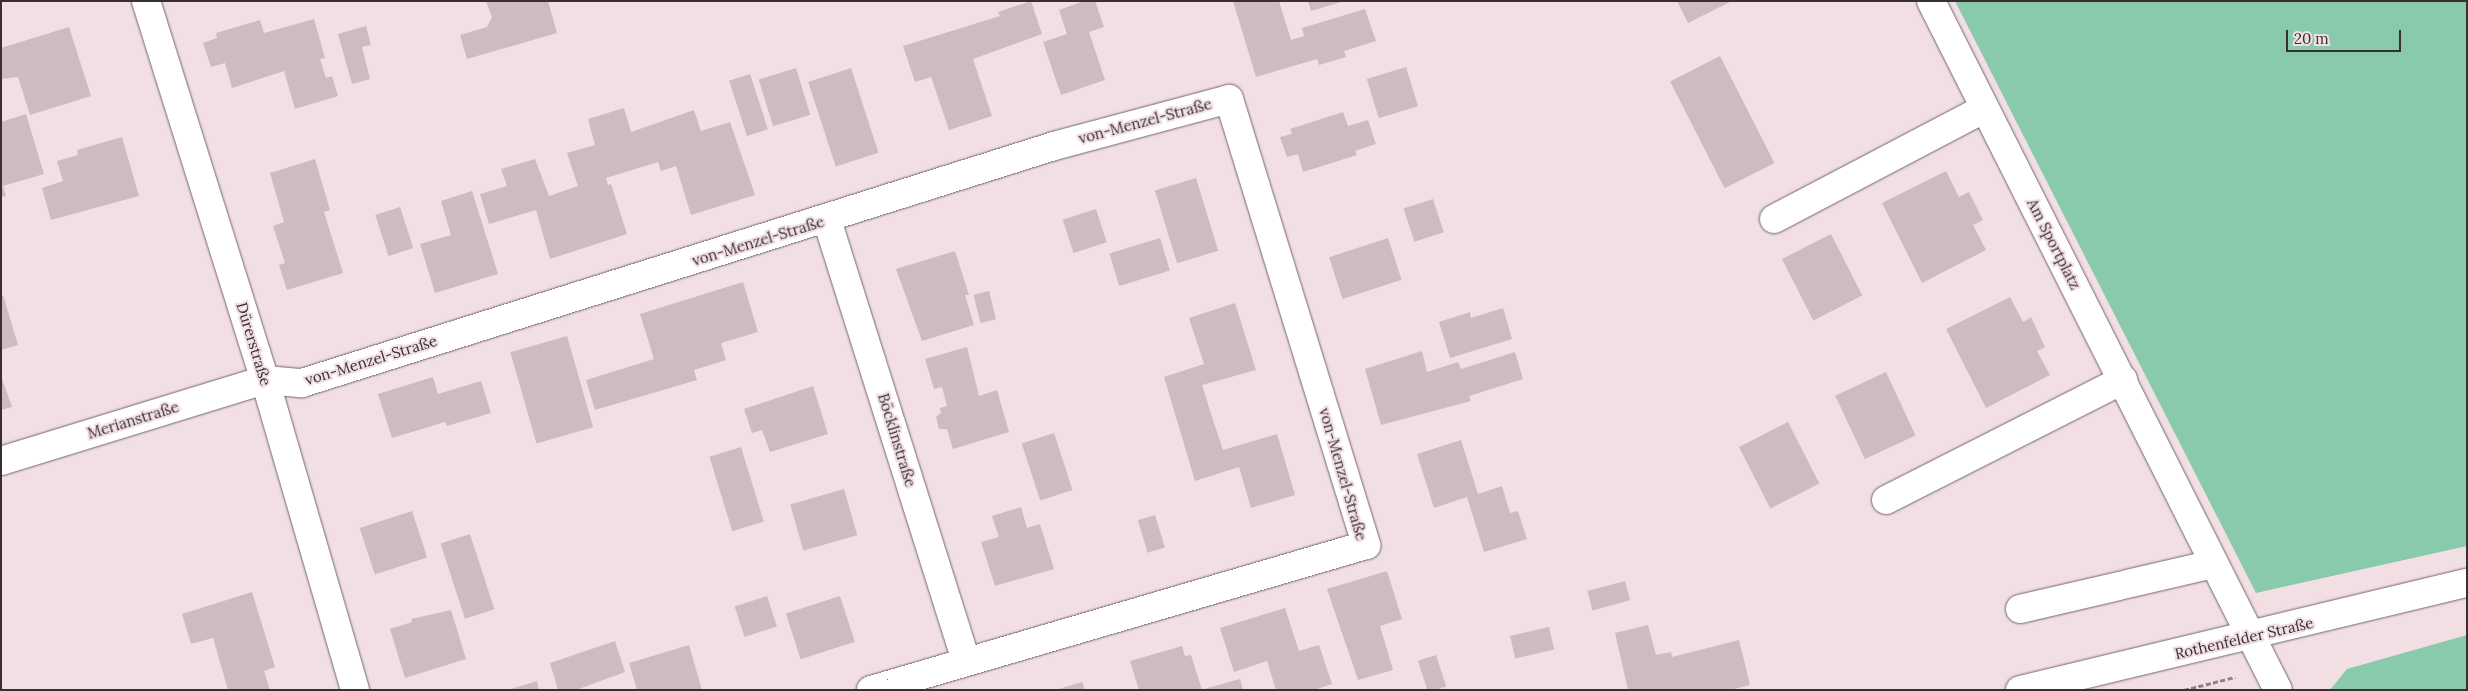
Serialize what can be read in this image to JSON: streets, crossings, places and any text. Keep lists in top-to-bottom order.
{
  "streets": {
    "street": [
      "von-Menzel-Straße",
      "Am Sportplatz",
      "Dürerstraße",
      "Merianstraße",
      "Böcklinstraße",
      "Rothenfelder Straße"
    ]
  },
  "crossings": [
    ["von-Menzel-Straße", "Dürerstraße"],
    ["von-Menzel-Straße", "Merianstraße"],
    ["von-Menzel-Straße", "Böcklinstraße"],
    ["Am Sportplatz", "Rothenfelder Straße"],
    ["Dürerstraße", "Merianstraße"]
  ],
  "scale_bar": "20 m"
}
